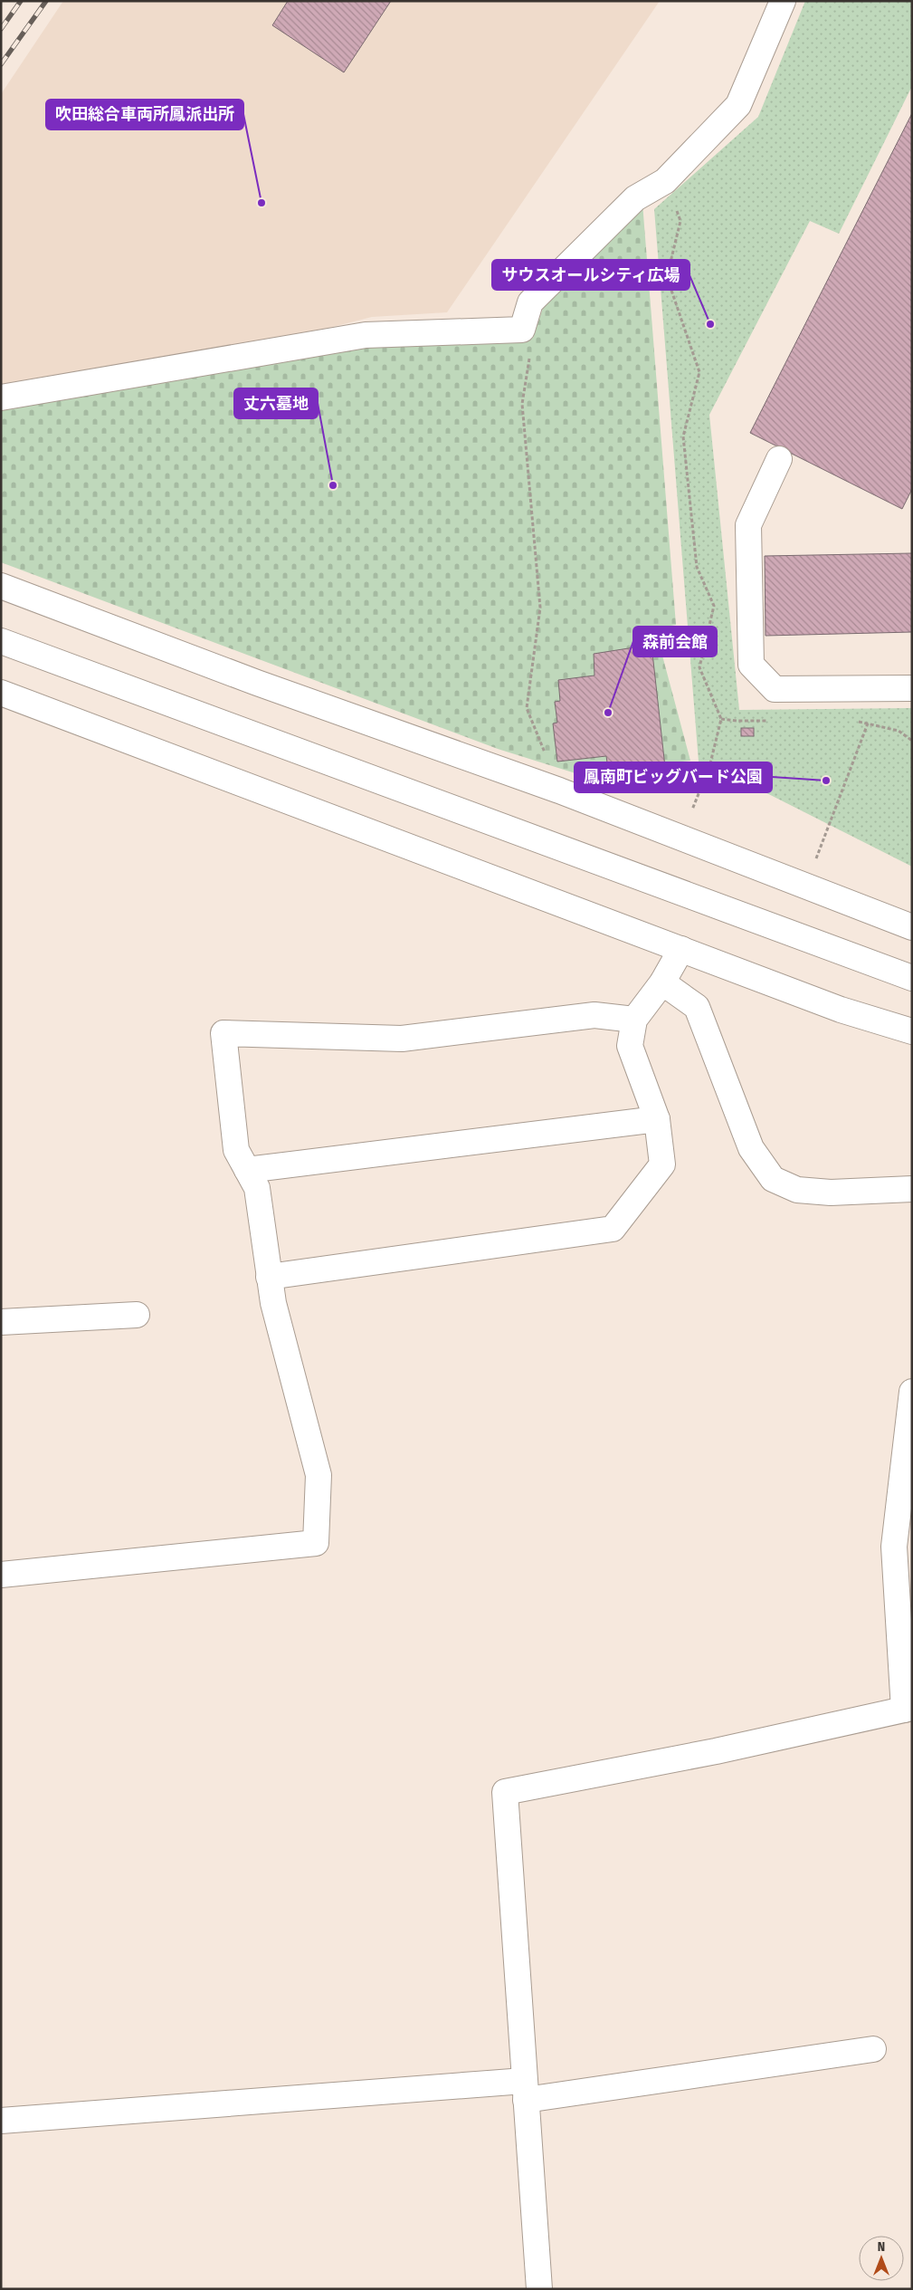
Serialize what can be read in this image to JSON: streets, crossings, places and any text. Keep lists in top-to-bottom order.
{
  "places": [
    "吹田総合車両所鳳派出所",
    "サウスオールシティ広場",
    "丈六墓地",
    "森前会館",
    "鳳南町ビッグバード公園"
  ],
  "north": "top"
}
